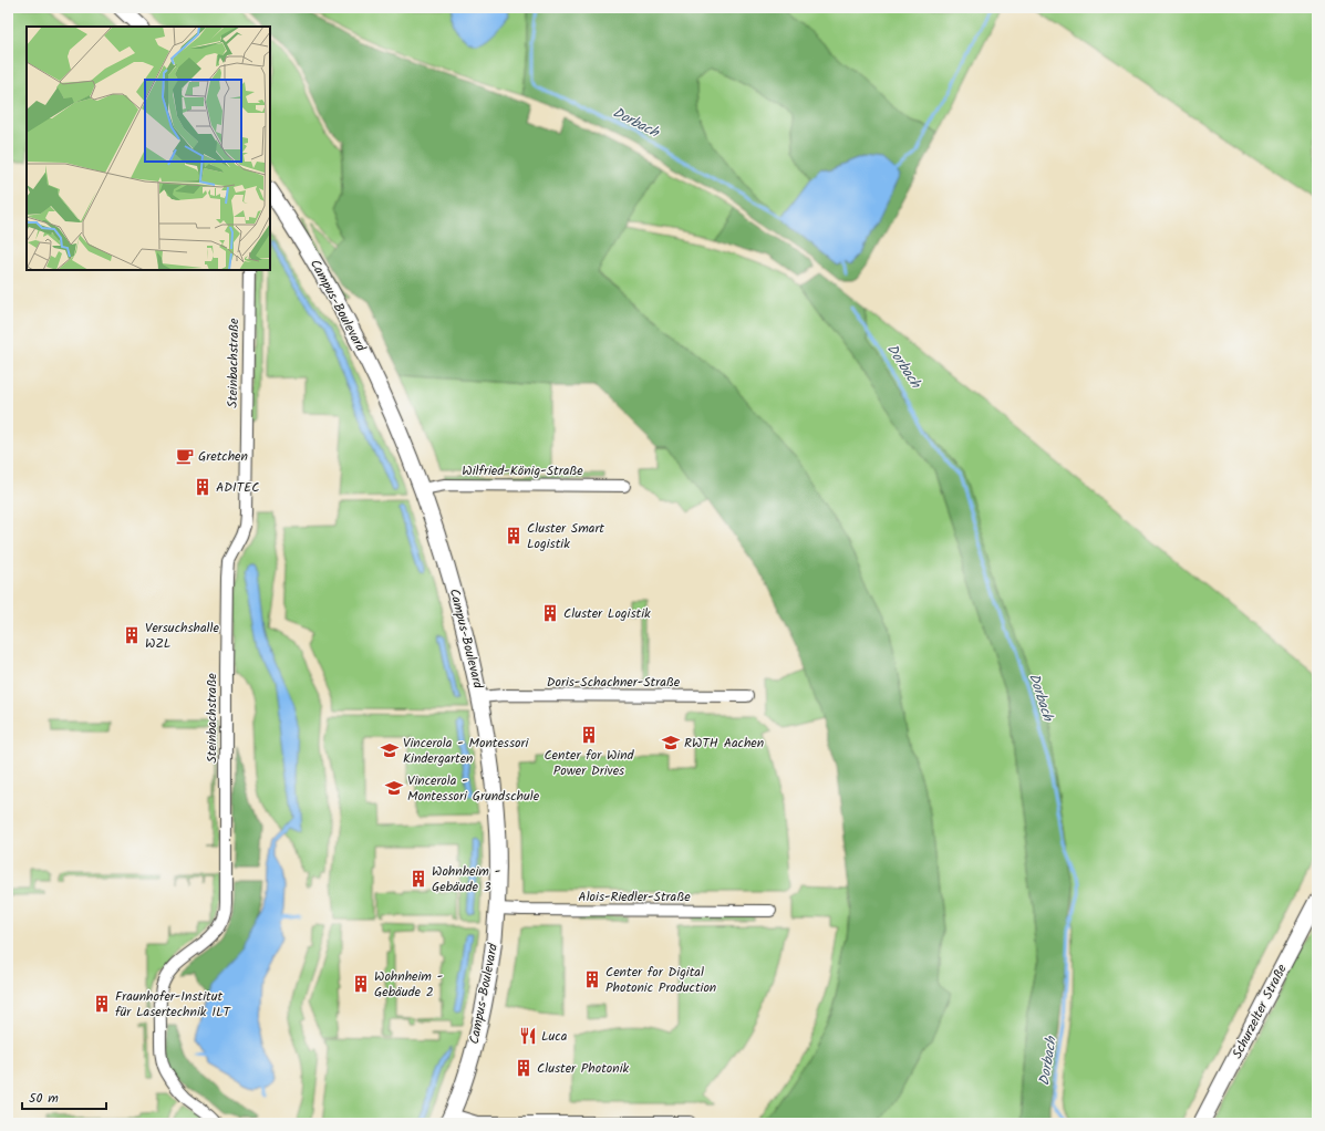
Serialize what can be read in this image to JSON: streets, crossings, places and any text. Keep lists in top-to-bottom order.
{
  "streets": {
    "street": [
      "Campus-Boulevard",
      "Steinbachstraße",
      "Wilfried-König-Straße",
      "Doris-Schachner-Straße",
      "Alois-Riedler-Straße",
      "Schurzelter Straße"
    ]
  },
  "crossings": [
    ["Campus-Boulevard", "Wilfried-König-Straße"],
    ["Campus-Boulevard", "Doris-Schachner-Straße"],
    ["Campus-Boulevard", "Alois-Riedler-Straße"]
  ],
  "water": ["Dorbach"],
  "places": {
    "cafe": ["Gretchen"],
    "building": [
      "ADITEC",
      "Cluster Smart Logistik",
      "Cluster Logistik",
      "Versuchshalle WZL",
      "Center for Wind Power Drives",
      "Wohnheim - Gebäude 3",
      "Center for Digital Photonic Production",
      "Wohnheim - Gebäude 2",
      "Fraunhofer-Institut für Lasertechnik ILT",
      "Cluster Photonik"
    ],
    "school or university": ["RWTH Aachen", "Vincerola - Montessori Kindergarten", "Vincerola - Montessori Grundschule"],
    "restaurant": ["Luca"]
  },
  "scale_bar": "50 m"
}
